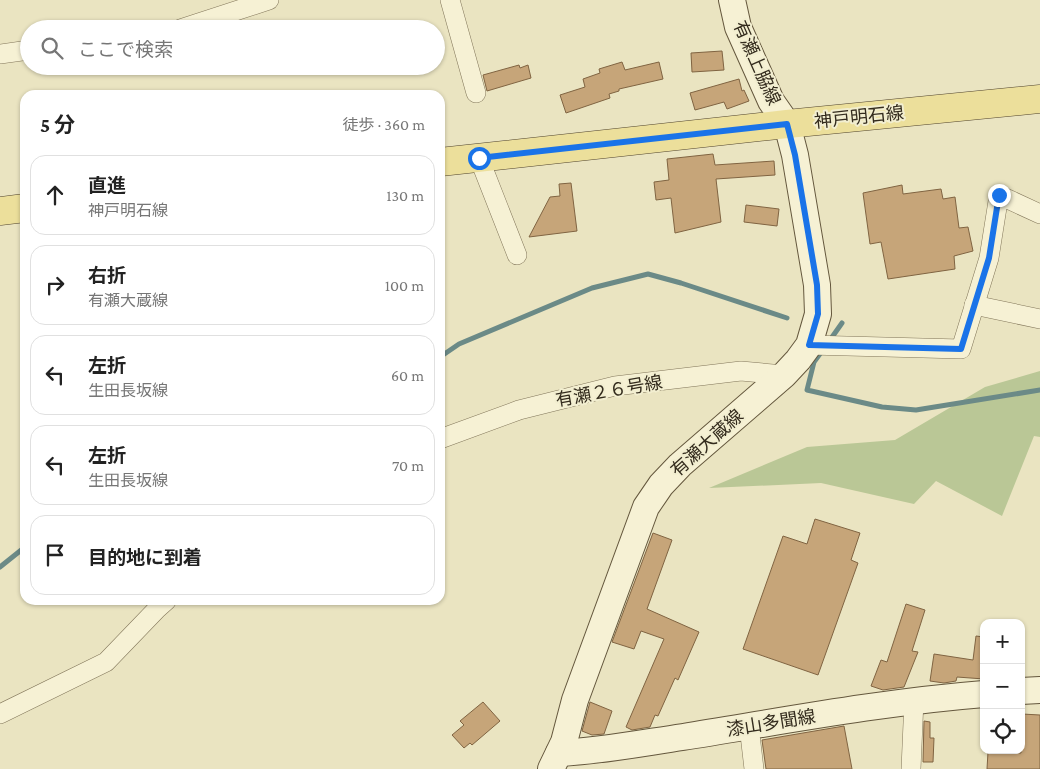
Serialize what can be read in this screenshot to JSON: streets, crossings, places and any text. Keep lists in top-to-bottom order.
{
  "streets": {
    "main road": [
      "有瀬上脇線",
      "神戸明石線",
      "有瀬大蔵線",
      "漆山多聞線"
    ],
    "street": ["有瀬２６号線"]
  },
  "crossings": [
    ["有瀬上脇線", "神戸明石線"],
    ["有瀬上脇線", "有瀬大蔵線"],
    ["神戸明石線", "有瀬大蔵線"],
    ["有瀬２６号線", "有瀬大蔵線"],
    ["有瀬大蔵線", "漆山多聞線"]
  ],
  "page": {
    "search": "ここで検索",
    "heading": ["5 分", "徒歩 · 360 m"],
    "list": [
      ["直進", "神戸明石線", "130 m"],
      ["右折", "有瀬大蔵線", "100 m"],
      ["左折", "生田長坂線", "60 m"],
      ["左折", "生田長坂線", "70 m"],
      "目的地に到着"
    ],
    "map_buttons": ["+", "−"]
  }
}
